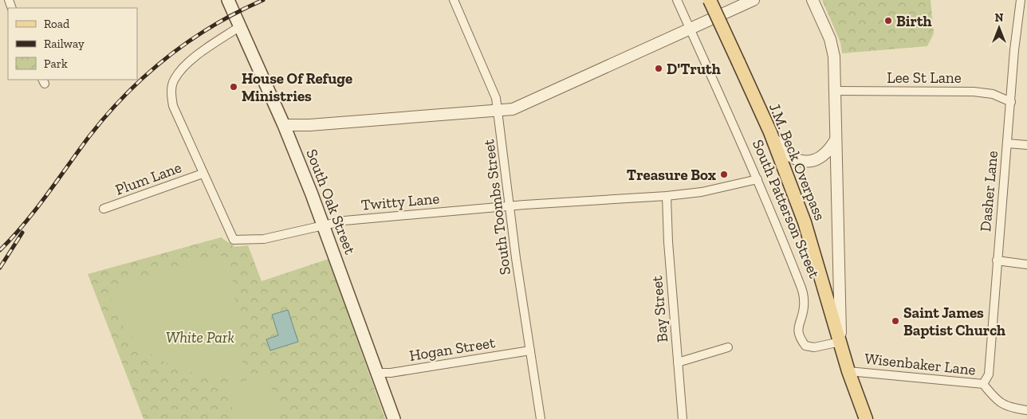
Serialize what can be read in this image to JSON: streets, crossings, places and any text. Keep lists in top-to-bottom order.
{
  "streets": {
    "main road": ["J.M. Beck Overpass", "South Oak Street"],
    "street": [
      "Lee St Lane",
      "Plum Lane",
      "Dasher Lane",
      "Twitty Lane",
      "South Toombs Street",
      "South Patterson Street",
      "Bay Street",
      "Hogan Street",
      "Wisenbaker Lane"
    ]
  },
  "crossings": [
    ["Lee St Lane", "Dasher Lane"],
    ["J.M. Beck Overpass", "South Patterson Street"],
    ["Plum Lane", "Twitty Lane"],
    ["Dasher Lane", "Wisenbaker Lane"],
    ["South Oak Street", "Twitty Lane"],
    ["South Oak Street", "Hogan Street"],
    ["Twitty Lane", "South Toombs Street"],
    ["Twitty Lane", "South Patterson Street"],
    ["Twitty Lane", "Bay Street"],
    ["South Toombs Street", "Hogan Street"]
  ],
  "parks": ["White Park"],
  "places": [
    "Birth",
    "D'Truth",
    "House Of Refuge Ministries",
    "Treasure Box",
    "Saint James Baptist Church"
  ],
  "legend": ["Road", "Railway", "Park"],
  "north": "top"
}
